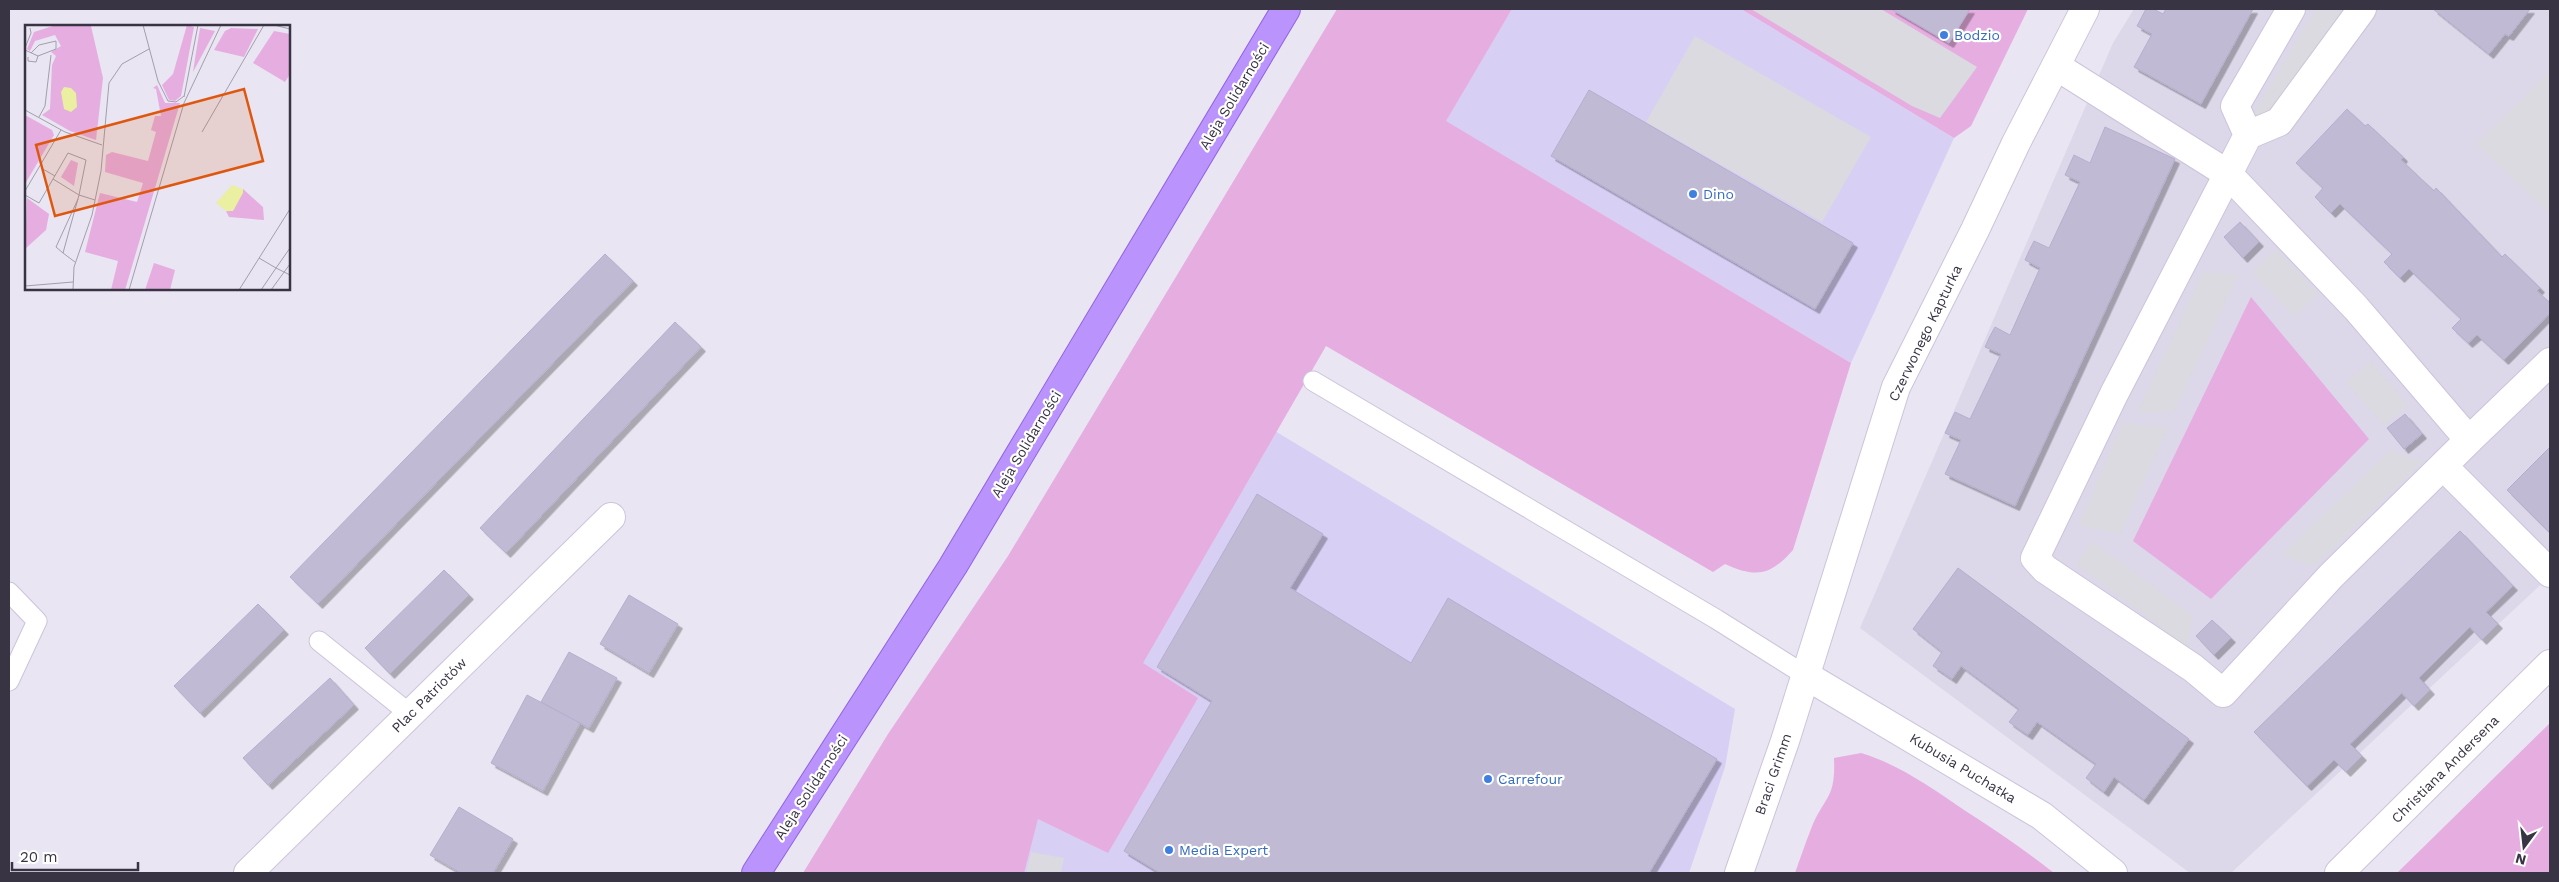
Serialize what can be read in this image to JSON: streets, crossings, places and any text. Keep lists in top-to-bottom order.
{
  "streets": {
    "main road": ["Aleja Solidarności"],
    "street": [
      "Czerwonego Kapturka",
      "Plac Patriotów",
      "Kubusia Puchatka",
      "Christiana Andersena",
      "Braci Grimm"
    ]
  },
  "crossings": [
    ["Czerwonego Kapturka", "Kubusia Puchatka"],
    ["Czerwonego Kapturka", "Braci Grimm"],
    ["Kubusia Puchatka", "Braci Grimm"]
  ],
  "places": [
    "Bodzio",
    "Dino",
    "Carrefour",
    "Media Expert"
  ],
  "scale_bar": "20 m",
  "north": "bottom"
}
